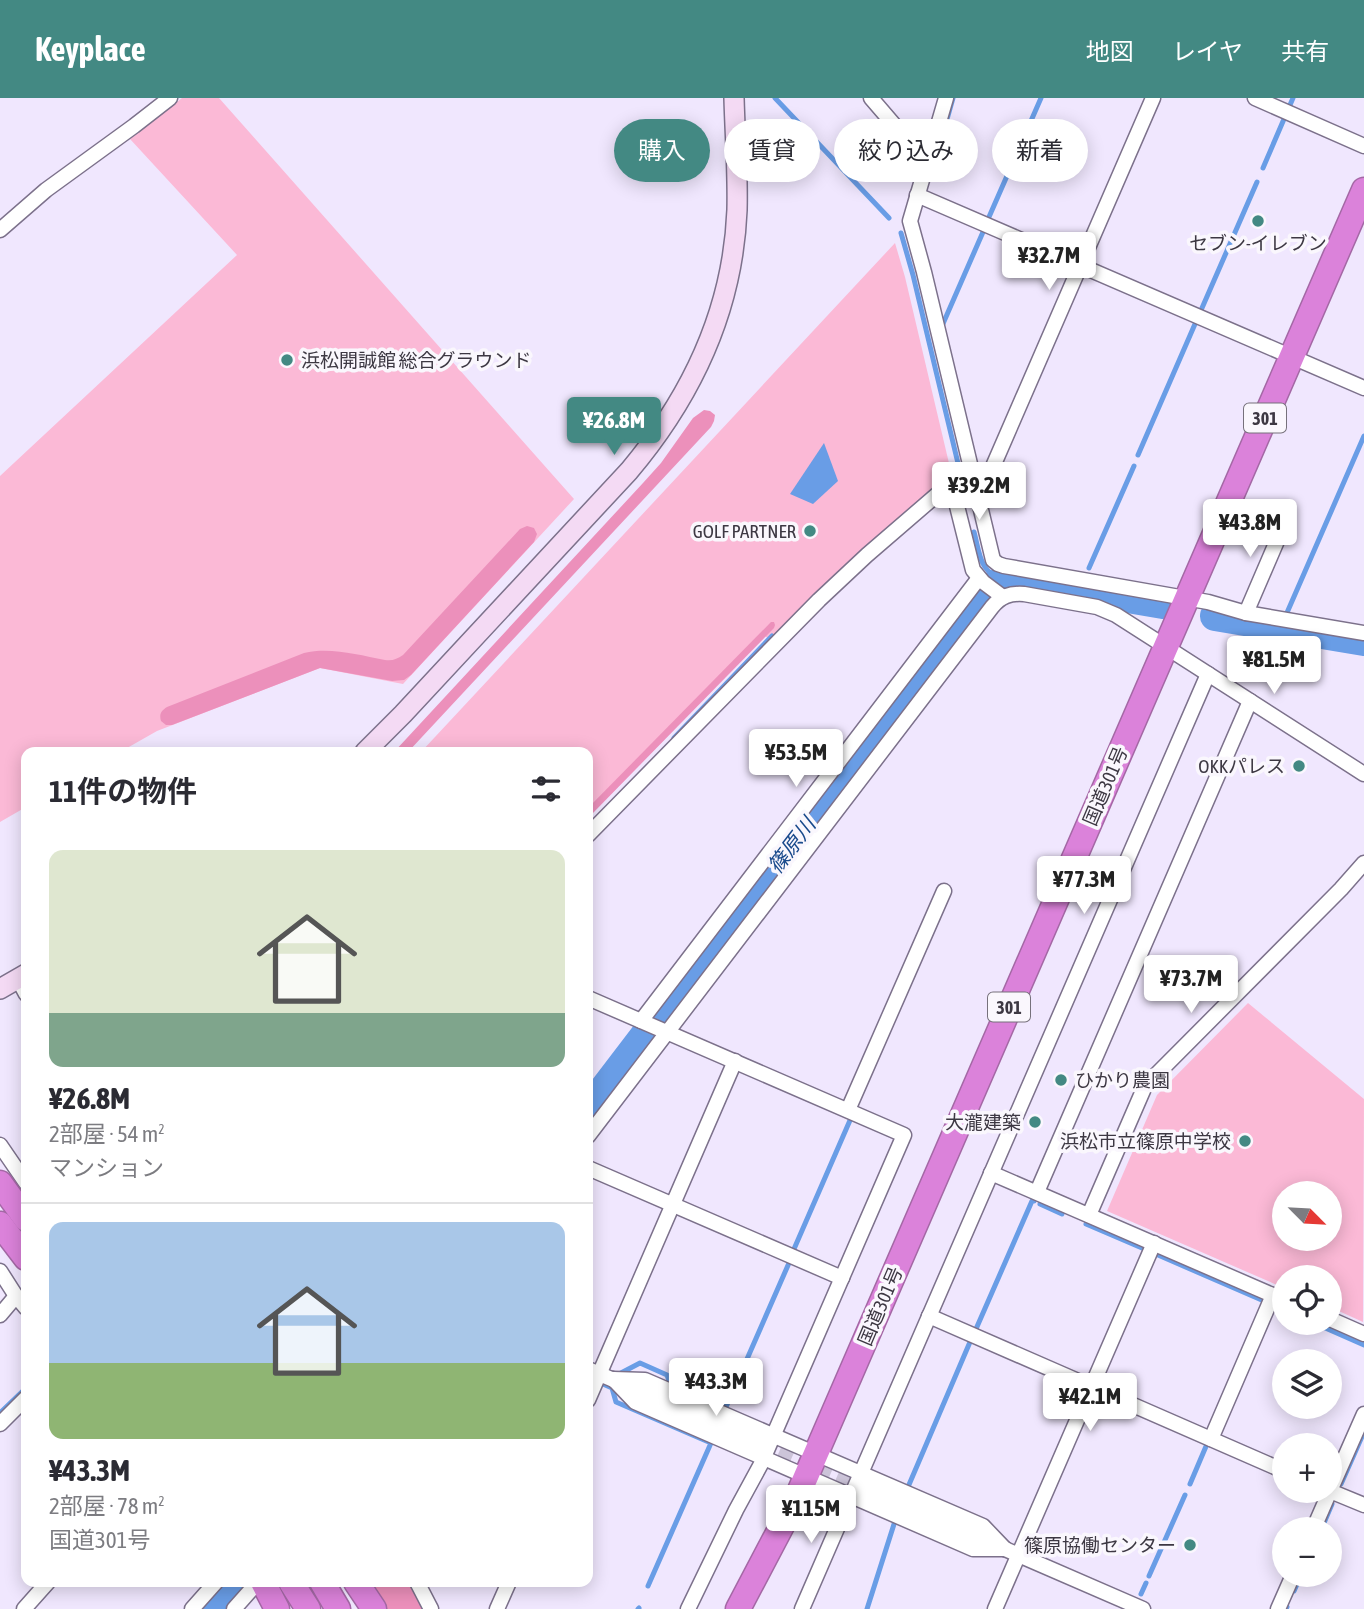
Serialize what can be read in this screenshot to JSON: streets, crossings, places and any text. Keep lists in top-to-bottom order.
{
  "streets": {
    "highway": ["301", "国道301号"]
  },
  "water": ["篠原川"],
  "places": [
    "セブン-イレブン",
    "浜松開誠館 総合グラウンド",
    "GOLF PARTNER",
    "OKKパレス",
    "ひかり農園",
    "大瀧建築",
    "浜松市立篠原中学校",
    "篠原協働センター"
  ],
  "north": "bottom right",
  "page": {
    "header": "Keyplace",
    "nav": ["地図", "レイヤ", "共有"],
    "chip": [
      "購入",
      "賃貸",
      "絞り込み",
      "新着"
    ],
    "price": [
      "¥32.7M",
      "¥26.8M",
      "¥39.2M",
      "¥43.8M",
      "¥81.5M",
      "¥53.5M",
      "¥77.3M",
      "¥73.7M",
      "¥43.3M",
      "¥42.1M",
      "¥115M"
    ],
    "heading": "11件の物件",
    "list": [
      {
        "name": "¥26.8M",
        "note": "2部屋 · 54 m² · マンション"
      },
      {
        "name": "¥43.3M",
        "note": "2部屋 · 78 m² · 国道301号"
      }
    ],
    "map_buttons": ["+", "−"]
  }
}
